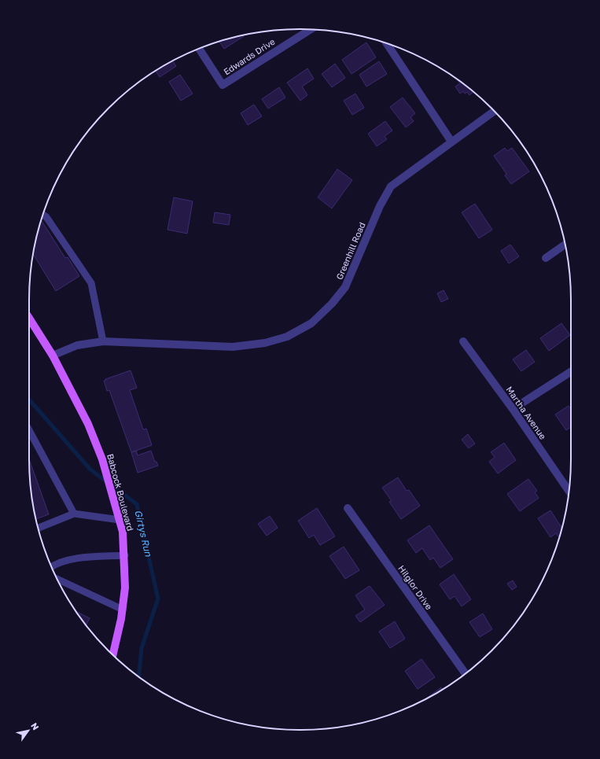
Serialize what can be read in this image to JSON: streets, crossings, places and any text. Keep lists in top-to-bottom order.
{
  "streets": {
    "main road": ["Babcock Boulevard"],
    "street": [
      "Edwards Drive",
      "Greenhill Road",
      "Martha Avenue",
      "Hilglor Drive"
    ]
  },
  "crossings": [
    ["Greenhill Road", "Babcock Boulevard"]
  ],
  "water": ["Girtys Run"],
  "north": "top right"
}
